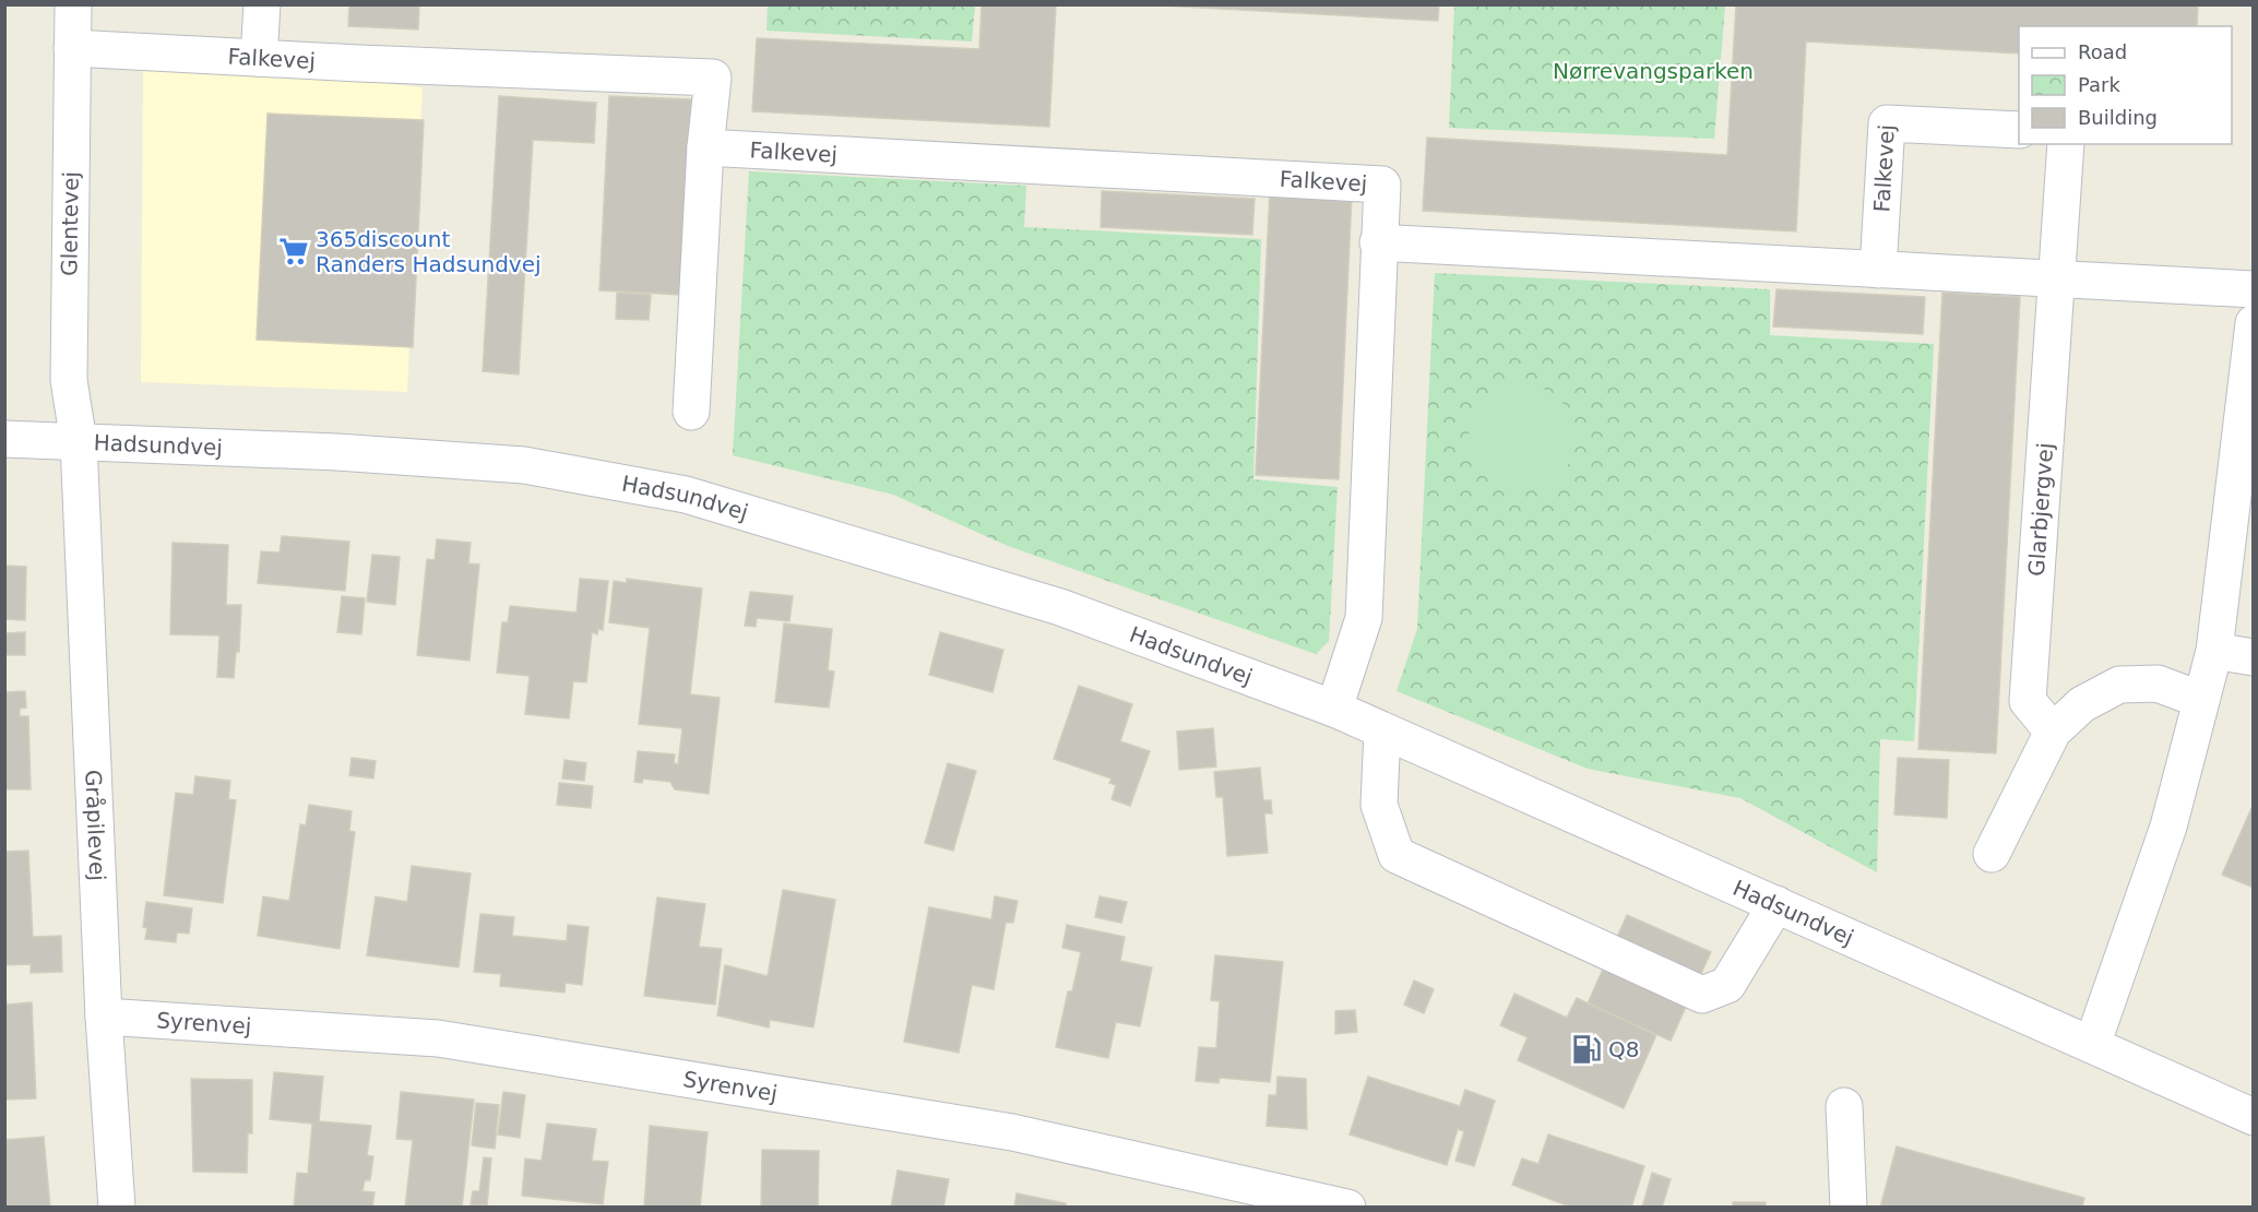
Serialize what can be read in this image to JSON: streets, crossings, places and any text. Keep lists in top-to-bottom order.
{
  "streets": {
    "street": [
      "Falkevej",
      "Glentevej",
      "Hadsundvej",
      "Glarbjergvej",
      "Gråpilevej",
      "Syrenvej"
    ]
  },
  "crossings": [
    ["Falkevej", "Glentevej"],
    ["Glentevej", "Hadsundvej"],
    ["Glentevej", "Gråpilevej"],
    ["Hadsundvej", "Gråpilevej"],
    ["Gråpilevej", "Syrenvej"]
  ],
  "parks": ["Nørrevangsparken"],
  "places": {
    "supermarket": ["365discount Randers Hadsundvej"],
    "fuel station": ["Q8"]
  },
  "legend": ["Road", "Park", "Building"]
}
